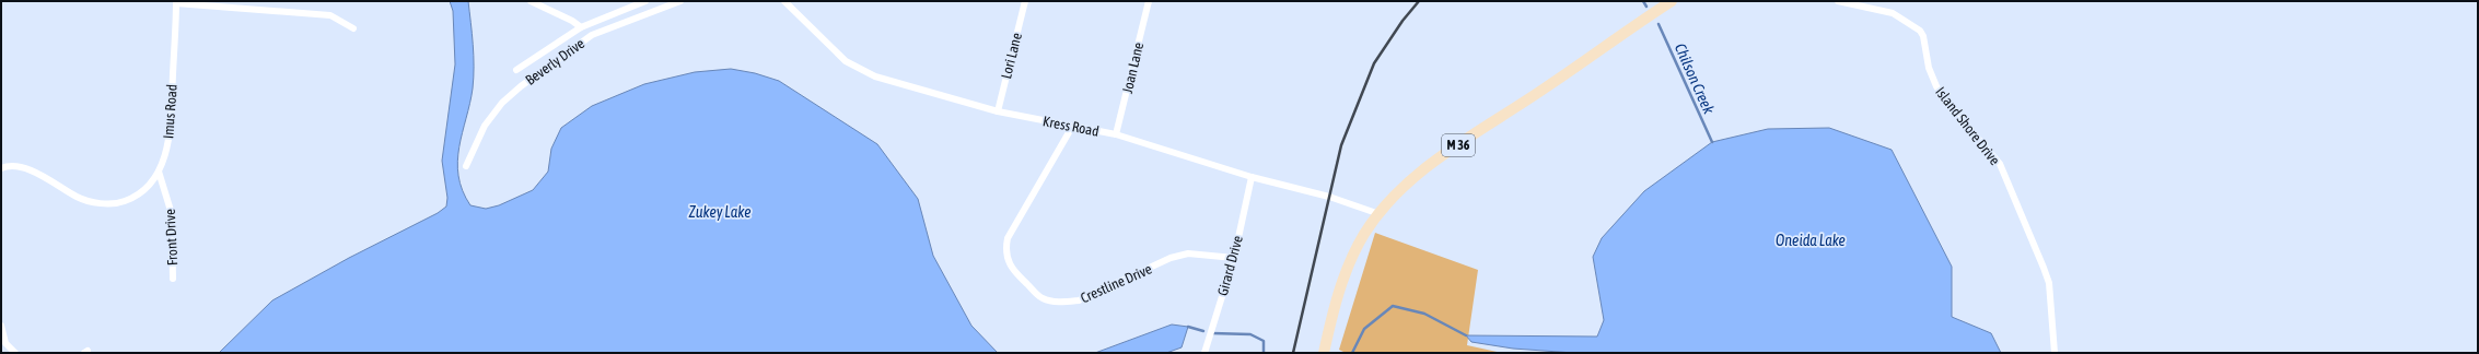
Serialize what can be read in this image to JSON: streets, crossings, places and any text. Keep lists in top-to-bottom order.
{
  "streets": {
    "main road": ["M 36"],
    "street": [
      "Lori Lane",
      "Beverly Drive",
      "Joan Lane",
      "Imus Road",
      "Kress Road",
      "Island Shore Drive",
      "Front Drive",
      "Girard Drive",
      "Crestline Drive"
    ]
  },
  "crossings": [
    ["Lori Lane", "Kress Road"],
    ["Joan Lane", "Kress Road"],
    ["Imus Road", "Front Drive"],
    ["Kress Road", "M 36"],
    ["Kress Road", "Girard Drive"],
    ["Kress Road", "Crestline Drive"],
    ["Girard Drive", "Crestline Drive"]
  ],
  "water": ["Chilson Creek", "Zukey Lake", "Oneida Lake"]
}
